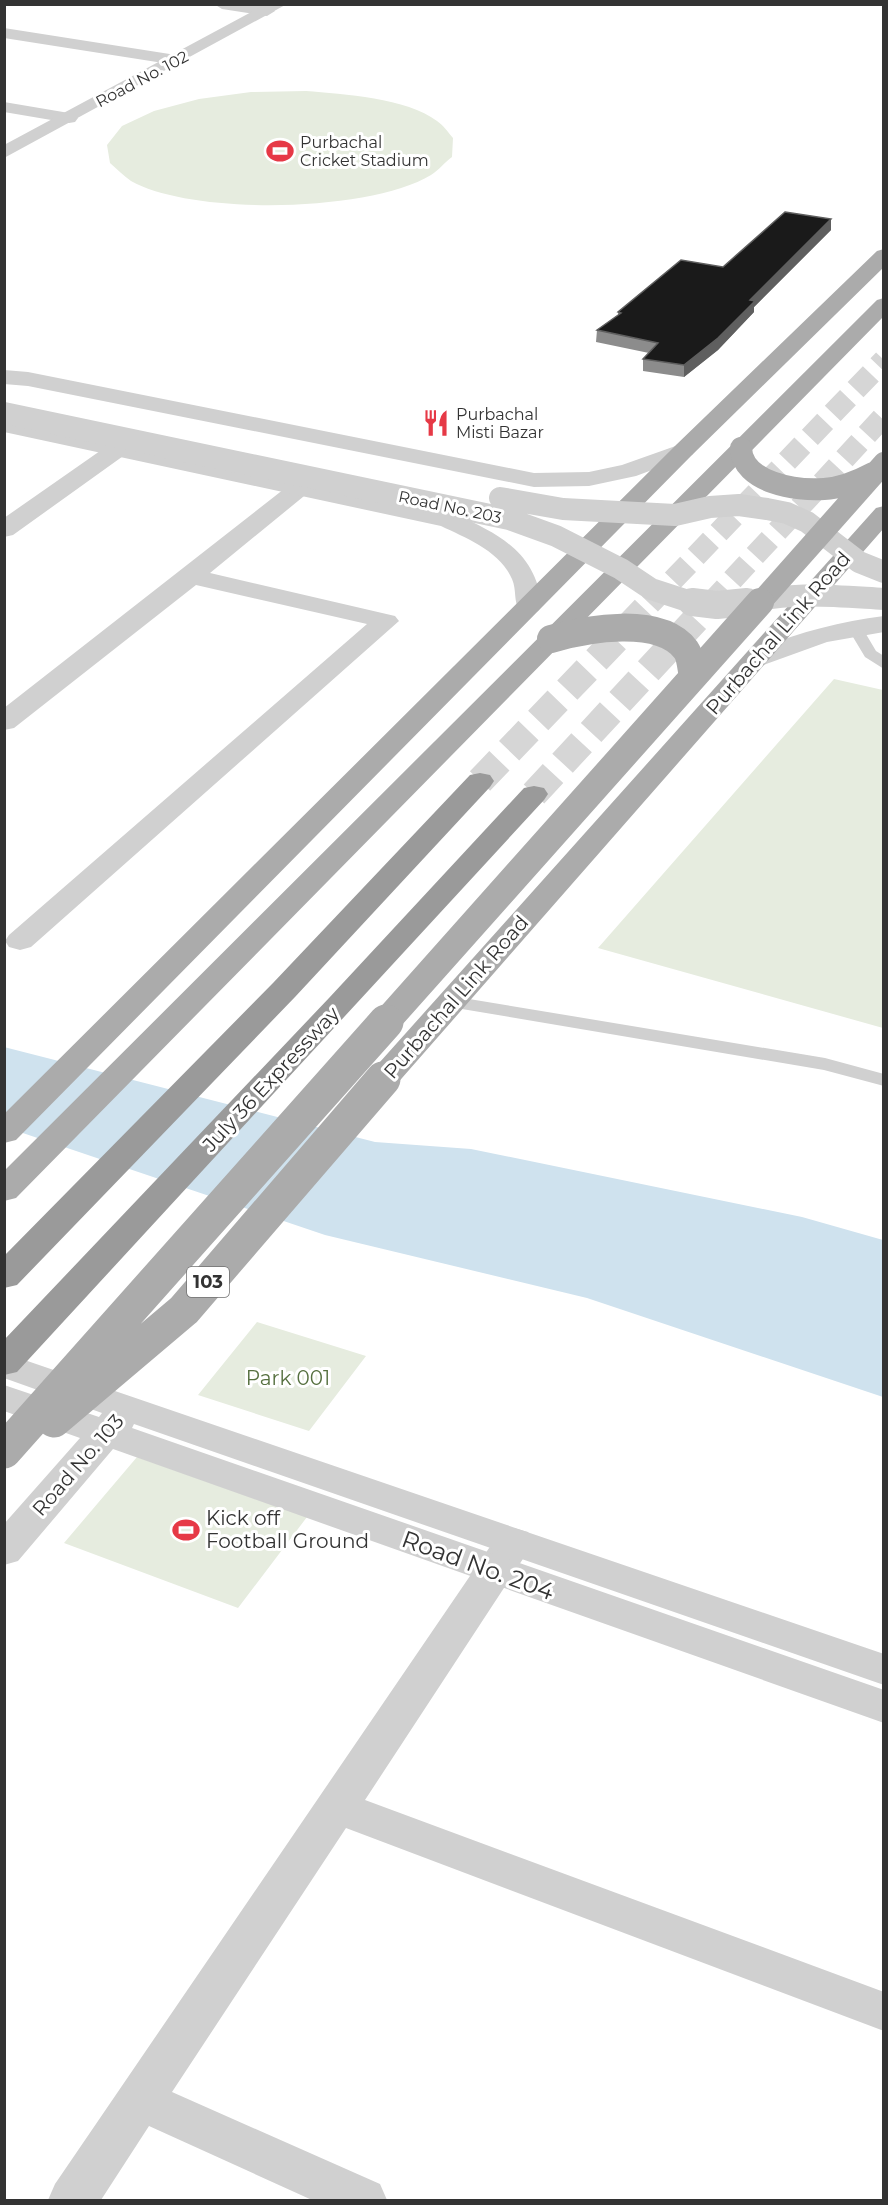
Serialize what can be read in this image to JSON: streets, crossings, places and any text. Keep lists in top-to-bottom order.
{
  "streets": {
    "highway": ["July 36 Expressway"],
    "main road": ["Purbachal Link Road", "103"],
    "street": [
      "Road No. 102",
      "Road No. 203",
      "Road No. 103",
      "Road No. 204"
    ]
  },
  "crossings": [
    ["July 36 Expressway", "Road No. 204"],
    ["Road No. 103", "Road No. 204"]
  ],
  "parks": ["Park 001"],
  "places": {
    "sports": ["Purbachal Cricket Stadium", "Kick off Football Ground"],
    "restaurant": ["Purbachal Misti Bazar"]
  }
}
